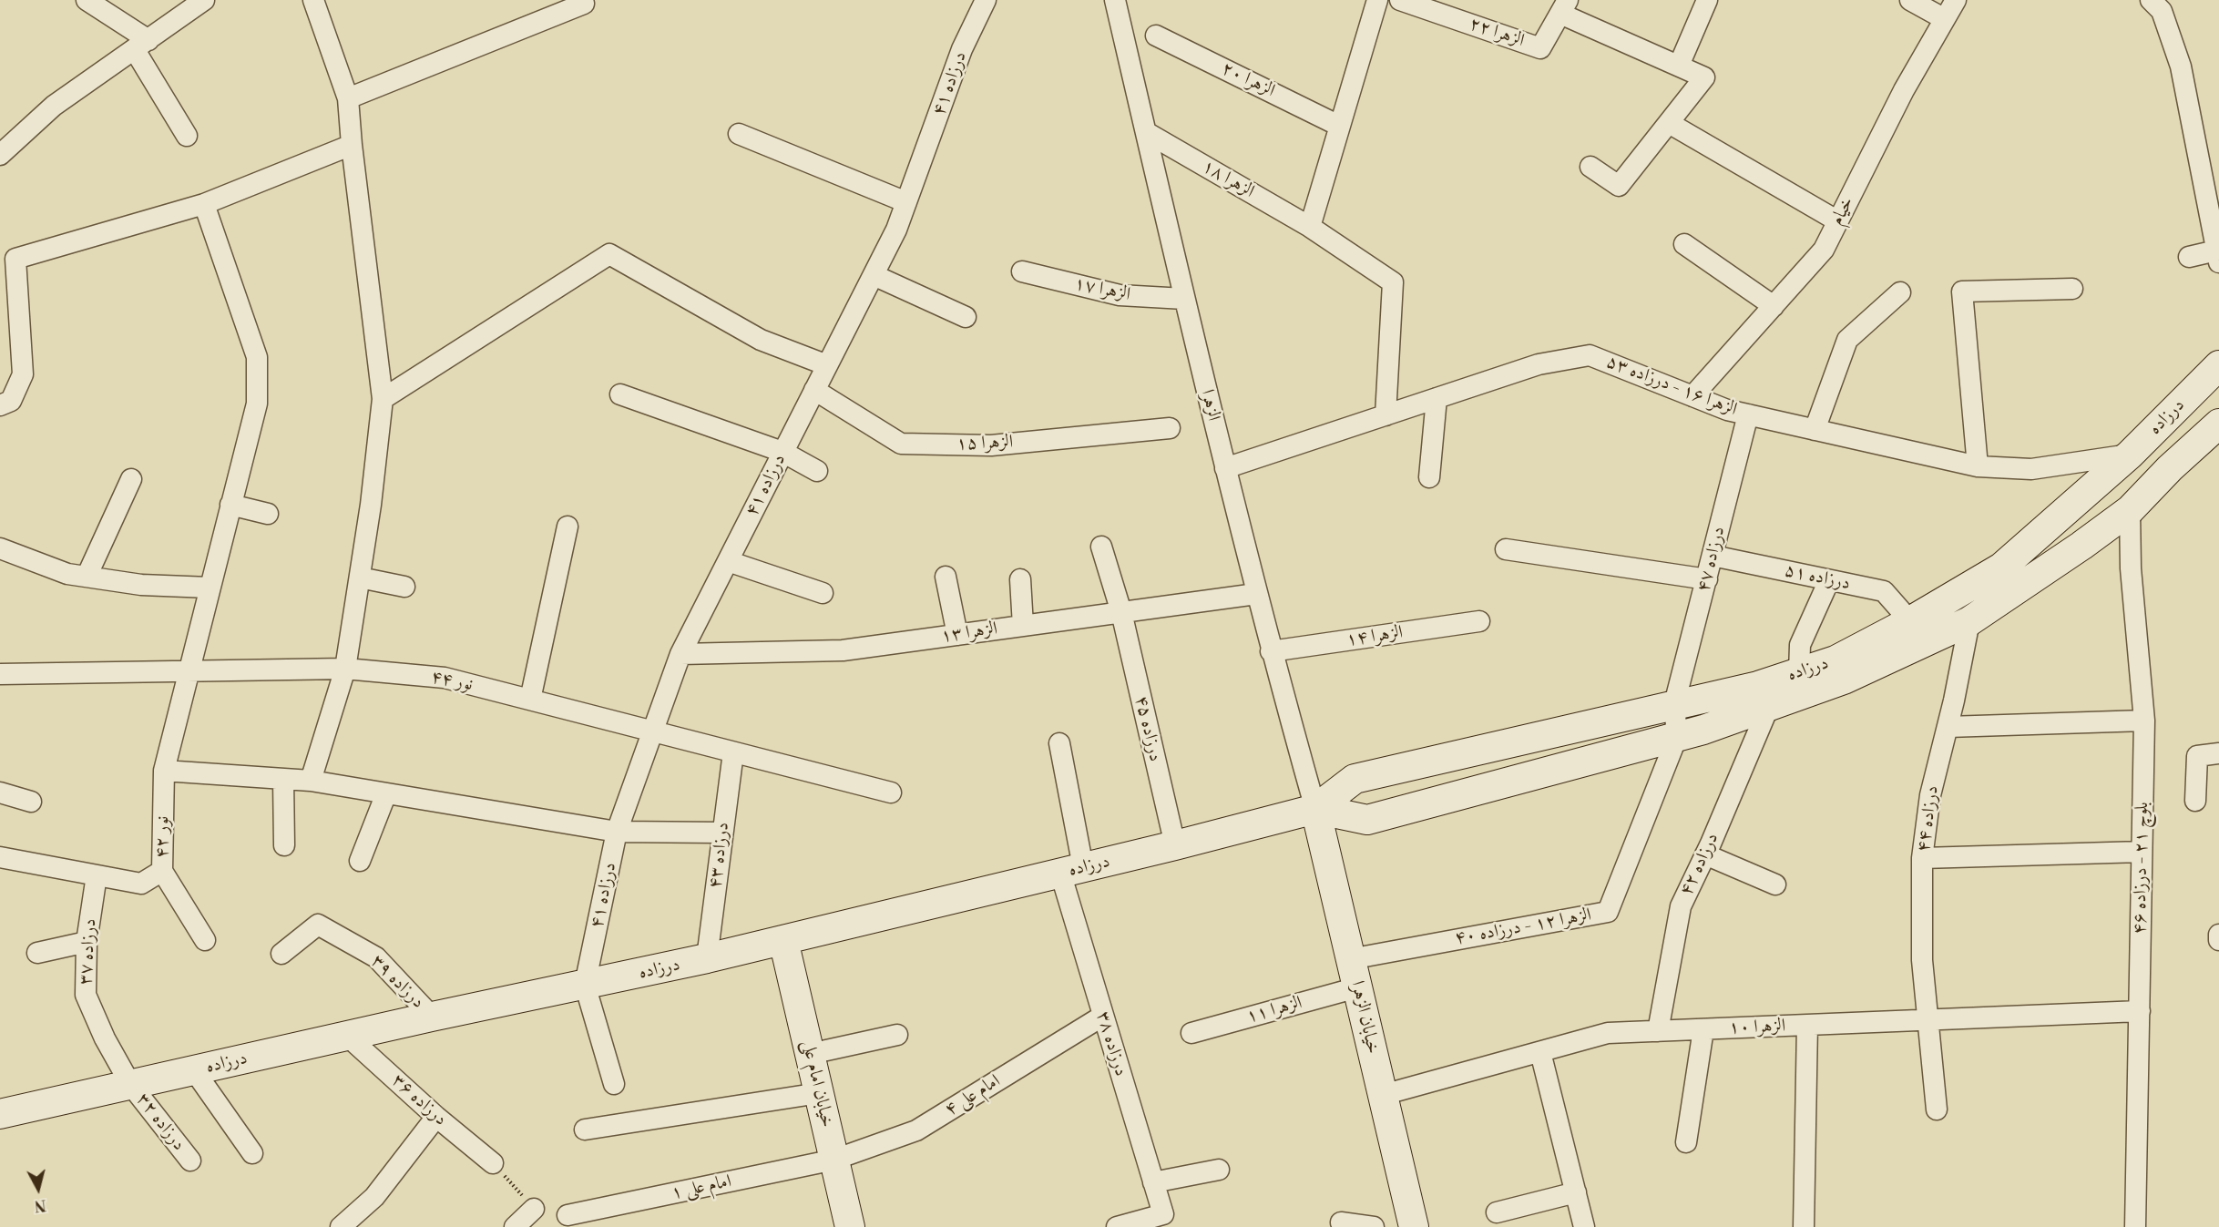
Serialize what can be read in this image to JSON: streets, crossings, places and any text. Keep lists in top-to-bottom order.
{
  "streets": {
    "main road": ["درزاده", "خیابان الزهرا", "خیابان امام علی"],
    "street": [
      "الزهرا ۲۲",
      "الزهرا ۲۰",
      "درزاده ۴۱",
      "الزهرا ۱۸",
      "خیام",
      "الزهرا ۱۷",
      "الزهرا ۱۶ - درزاده ۵۳",
      "الزهرا",
      "الزهرا ۱۵",
      "درزاده ۴۷",
      "درزاده ۵۱",
      "الزهرا ۱۳",
      "الزهرا ۱۴",
      "نور ۴۴",
      "درزاده ۴۵",
      "درزاده ۴۴",
      "نور ۴۲",
      "درزاده ۴۳",
      "درزاده ۴۲",
      "بلوچ ۲۱ - درزاده ۴۶",
      "الزهرا ۱۲ - درزاده ۴۰",
      "درزاده ۳۷",
      "درزاده ۳۹",
      "الزهرا ۱۱",
      "الزهرا ۱۰",
      "درزاده ۳۸",
      "امام علی ۴",
      "درزاده ۳۶",
      "درزاده ۳۲",
      "امام علی ۱"
    ]
  },
  "crossings": [
    ["درزاده ۴۱", "درزاده"],
    ["درزاده ۴۱", "الزهرا ۱۵"],
    ["درزاده ۴۱", "الزهرا ۱۳"],
    ["درزاده ۴۱", "نور ۴۴"],
    ["الزهرا ۱۸", "الزهرا ۱۶ - درزاده ۵۳"],
    ["الزهرا ۱۸", "الزهرا"],
    ["خیام", "الزهرا ۱۶ - درزاده ۵۳"],
    ["الزهرا ۱۷", "الزهرا"],
    ["الزهرا ۱۶ - درزاده ۵۳", "الزهرا"],
    ["الزهرا ۱۶ - درزاده ۵۳", "درزاده"],
    ["الزهرا ۱۶ - درزاده ۵۳", "درزاده ۴۷"],
    ["الزهرا", "درزاده"],
    ["الزهرا", "الزهرا ۱۳"],
    ["الزهرا", "الزهرا ۱۴"],
    ["الزهرا", "خیابان الزهرا"],
    ["درزاده", "درزاده ۴۷"],
    ["درزاده", "درزاده ۵۱"],
    ["درزاده", "درزاده ۴۵"],
    ["درزاده", "درزاده ۴۴"],
    ["درزاده", "درزاده ۴۳"],
    ["درزاده", "درزاده ۴۲"],
    ["درزاده", "بلوچ ۲۱ - درزاده ۴۶"],
    ["درزاده", "الزهرا ۱۲ - درزاده ۴۰"],
    ["درزاده", "درزاده ۳۷"],
    ["درزاده", "درزاده ۳۹"],
    ["درزاده", "خیابان الزهرا"],
    ["درزاده", "درزاده ۳۸"],
    ["درزاده", "خیابان امام علی"],
    ["درزاده", "درزاده ۳۶"],
    ["درزاده", "درزاده ۳۲"],
    ["درزاده ۴۷", "درزاده ۵۱"],
    ["درزاده ۴۷", "الزهرا ۱۲ - درزاده ۴۰"],
    ["الزهرا ۱۳", "درزاده ۴۵"],
    ["نور ۴۴", "نور ۴۲"],
    ["نور ۴۴", "درزاده ۴۳"],
    ["درزاده ۴۴", "الزهرا ۱۰"],
    ["نور ۴۲", "درزاده ۳۷"],
    ["درزاده ۴۲", "الزهرا ۱۰"],
    ["بلوچ ۲۱ - درزاده ۴۶", "الزهرا ۱۰"],
    ["الزهرا ۱۲ - درزاده ۴۰", "خیابان الزهرا"],
    ["درزاده ۳۷", "درزاده ۳۲"],
    ["الزهرا ۱۱", "خیابان الزهرا"],
    ["خیابان الزهرا", "الزهرا ۱۰"],
    ["درزاده ۳۸", "امام علی ۴"],
    ["خیابان امام علی", "امام علی ۴"],
    ["خیابان امام علی", "امام علی ۱"],
    ["امام علی ۴", "امام علی ۱"]
  ],
  "north": "bottom"
}
